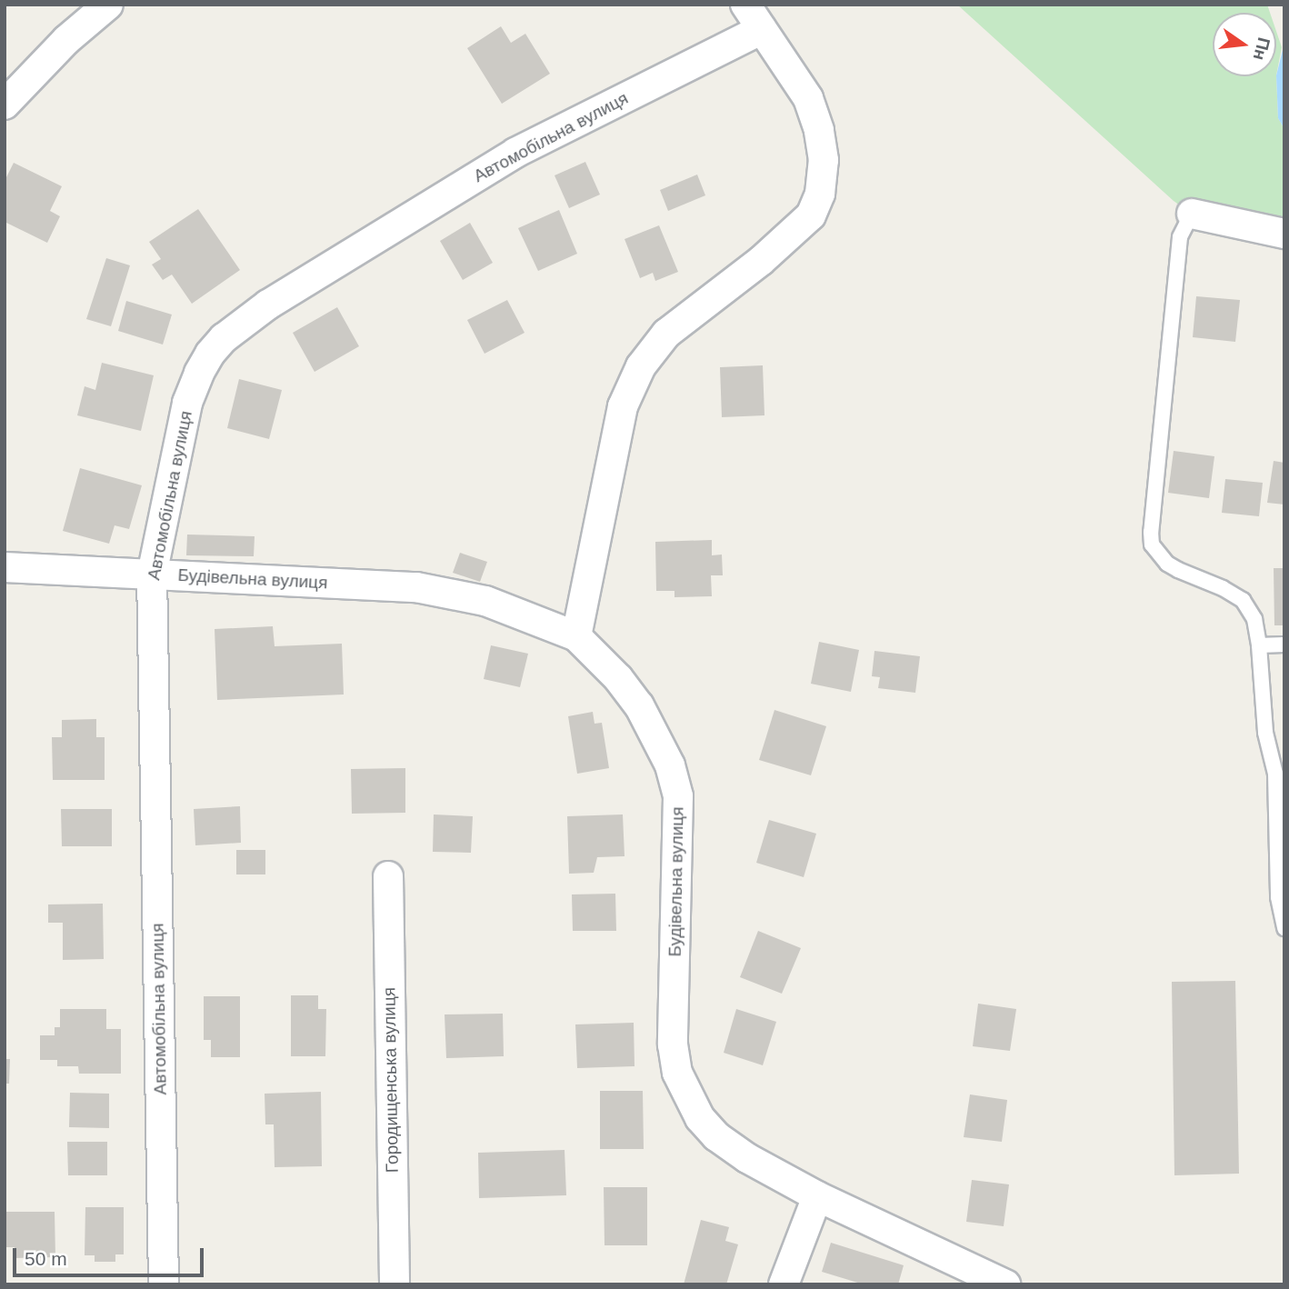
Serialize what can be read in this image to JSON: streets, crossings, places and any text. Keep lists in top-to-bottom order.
{
  "streets": {
    "street": ["Автомобільна вулиця", "Будівельна вулиця", "Городищенська вулиця"]
  },
  "crossings": [
    ["Автомобільна вулиця", "Будівельна вулиця"]
  ],
  "scale_bar": "50 m",
  "north": "right"
}
